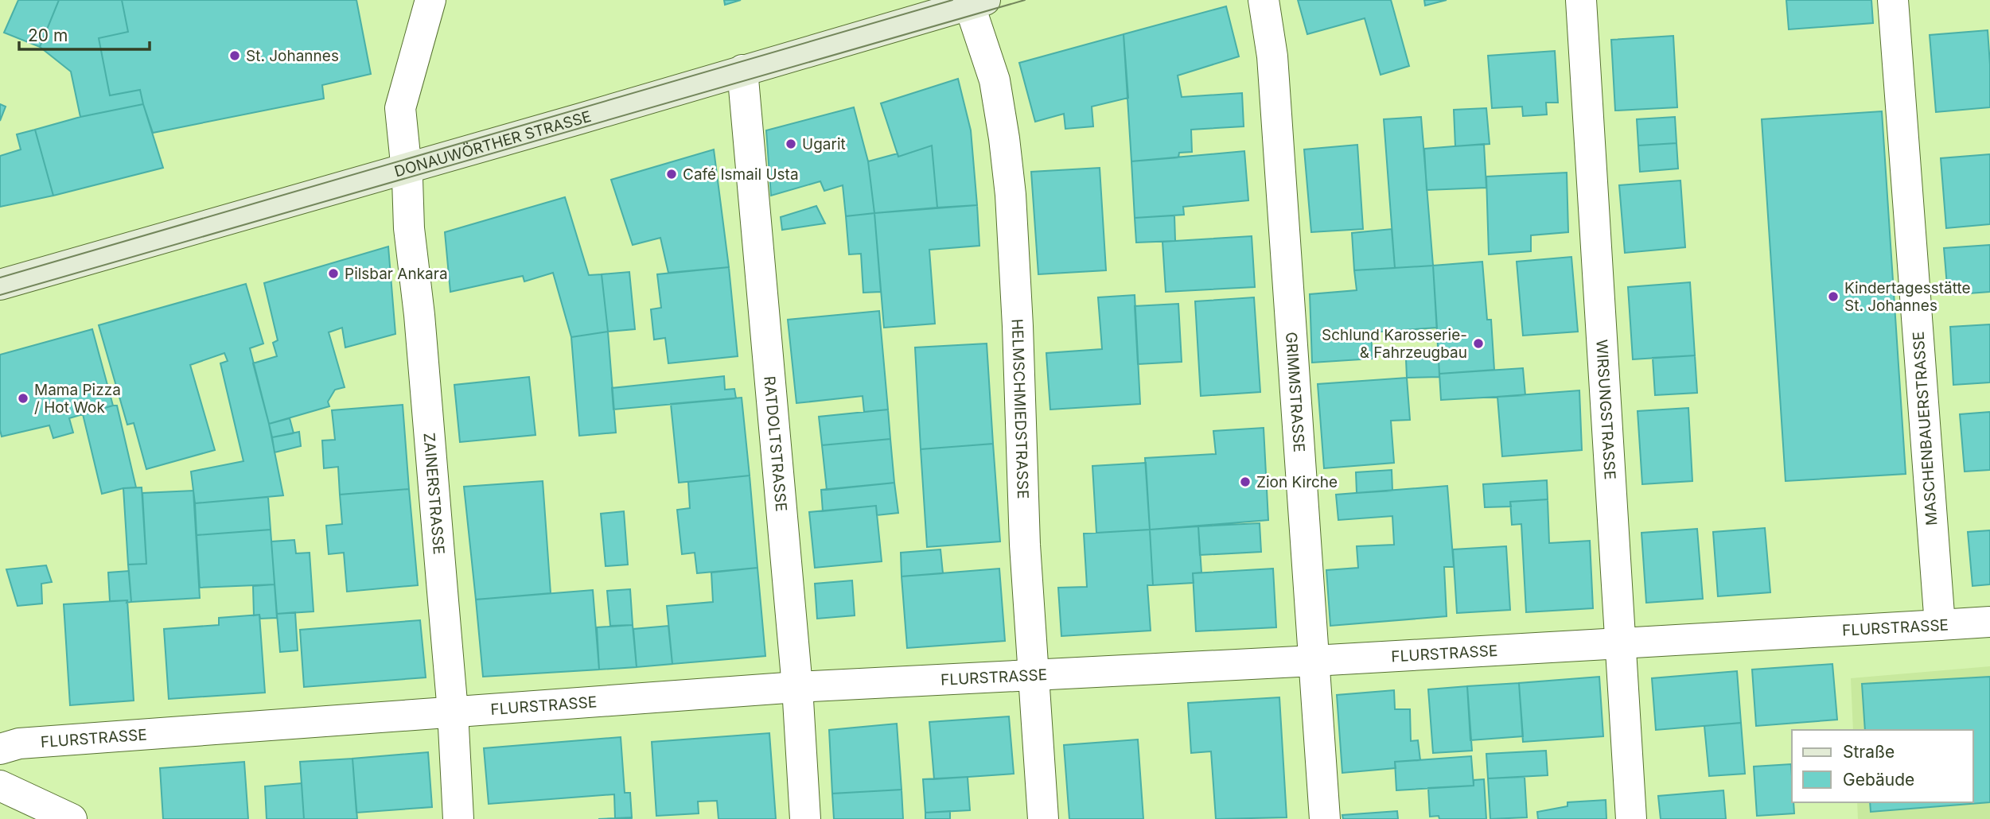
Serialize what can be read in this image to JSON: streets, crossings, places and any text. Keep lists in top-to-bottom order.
{
  "streets": {
    "main road": ["DONAUWÖRTHER STRASSE"],
    "street": [
      "GRIMMSTRASSE",
      "HELMSCHMIEDSTRASSE",
      "WIRSUNGSTRASSE",
      "MASCHENBAUERSTRASSE",
      "RATDOLTSTRASSE",
      "ZAINERSTRASSE",
      "FLURSTRASSE"
    ]
  },
  "crossings": [
    ["DONAUWÖRTHER STRASSE", "HELMSCHMIEDSTRASSE"],
    ["DONAUWÖRTHER STRASSE", "RATDOLTSTRASSE"],
    ["DONAUWÖRTHER STRASSE", "ZAINERSTRASSE"],
    ["GRIMMSTRASSE", "FLURSTRASSE"],
    ["HELMSCHMIEDSTRASSE", "FLURSTRASSE"],
    ["WIRSUNGSTRASSE", "FLURSTRASSE"],
    ["MASCHENBAUERSTRASSE", "FLURSTRASSE"],
    ["RATDOLTSTRASSE", "FLURSTRASSE"],
    ["ZAINERSTRASSE", "FLURSTRASSE"]
  ],
  "places": [
    "St. Johannes",
    "Ugarit",
    "Café Ismail Usta",
    "Pilsbar Ankara",
    "Kindertagesstätte St. Johannes",
    "Schlund Karosserie- & Fahrzeugbau",
    "Mama Pizza / Hot Wok",
    "Zion Kirche"
  ],
  "legend": ["Straße", "Gebäude"],
  "scale_bar": "20 m"
}
